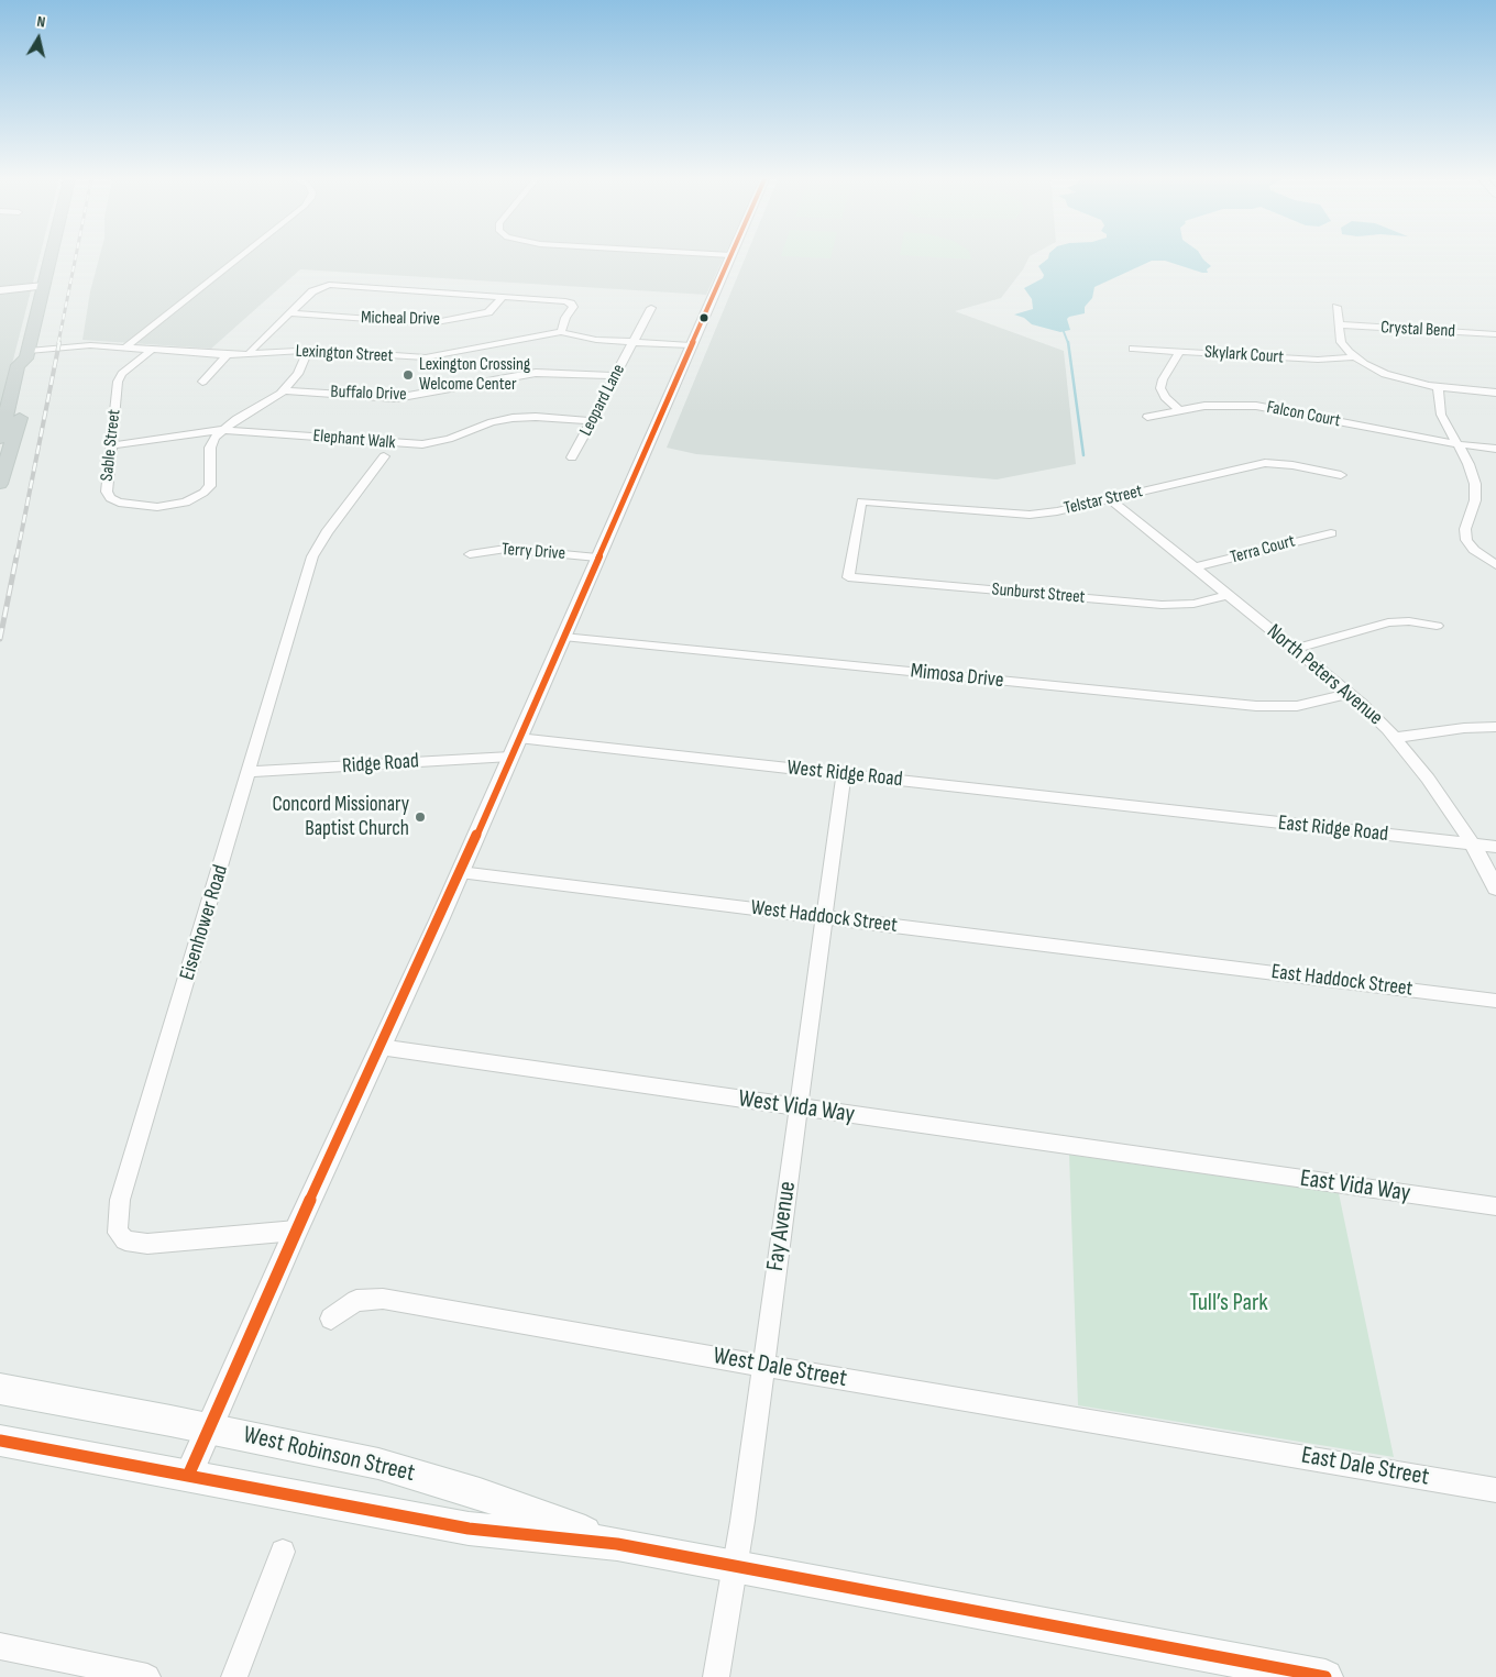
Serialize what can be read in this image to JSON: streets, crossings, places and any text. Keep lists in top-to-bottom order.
{
  "streets": {
    "main road": ["West Robinson Street"],
    "street": [
      "Micheal Drive",
      "Crystal Bend",
      "Lexington Street",
      "Skylark Court",
      "Buffalo Drive",
      "Leopard Lane",
      "Falcon Court",
      "Elephant Walk",
      "Sable Street",
      "Telstar Street",
      "Terra Court",
      "Terry Drive",
      "Sunburst Street",
      "North Peters Avenue",
      "Mimosa Drive",
      "Ridge Road",
      "West Ridge Road",
      "East Ridge Road",
      "West Haddock Street",
      "Eisenhower Road",
      "East Haddock Street",
      "West Vida Way",
      "East Vida Way",
      "Fay Avenue",
      "West Dale Street",
      "East Dale Street"
    ]
  },
  "crossings": [
    ["Lexington Street", "Leopard Lane"],
    ["Lexington Street", "Sable Street"],
    ["Buffalo Drive", "Leopard Lane"],
    ["Leopard Lane", "Elephant Walk"],
    ["Elephant Walk", "Sable Street"],
    ["Telstar Street", "Sunburst Street"],
    ["Telstar Street", "North Peters Avenue"],
    ["Terra Court", "North Peters Avenue"],
    ["Sunburst Street", "North Peters Avenue"],
    ["North Peters Avenue", "Mimosa Drive"],
    ["North Peters Avenue", "East Ridge Road"],
    ["Ridge Road", "Eisenhower Road"],
    ["West Ridge Road", "East Ridge Road"],
    ["West Ridge Road", "Fay Avenue"],
    ["West Haddock Street", "East Haddock Street"],
    ["West Haddock Street", "Fay Avenue"],
    ["West Vida Way", "East Vida Way"],
    ["West Vida Way", "Fay Avenue"],
    ["Fay Avenue", "West Dale Street"],
    ["Fay Avenue", "West Robinson Street"],
    ["West Dale Street", "East Dale Street"]
  ],
  "parks": ["Tull’s Park"],
  "places": ["Lexington Crossing Welcome Center", "Concord Missionary Baptist Church"],
  "north": "top"
}
